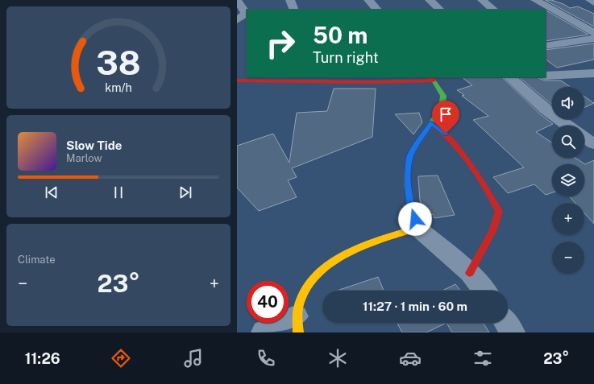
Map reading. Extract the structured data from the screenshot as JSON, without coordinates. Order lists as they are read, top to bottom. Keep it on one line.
{"page":{"turn":["50 m","Turn right"],"map_buttons":["+","−"],"song":["Slow Tide","Marlow"],"tile":"Climate","heat":["−","23°","+"],"limit":"40","trip":"11:27 · 1 min · 60 m","tabs":["11:26","23°"],"gauge":["38","km/h"]}}
